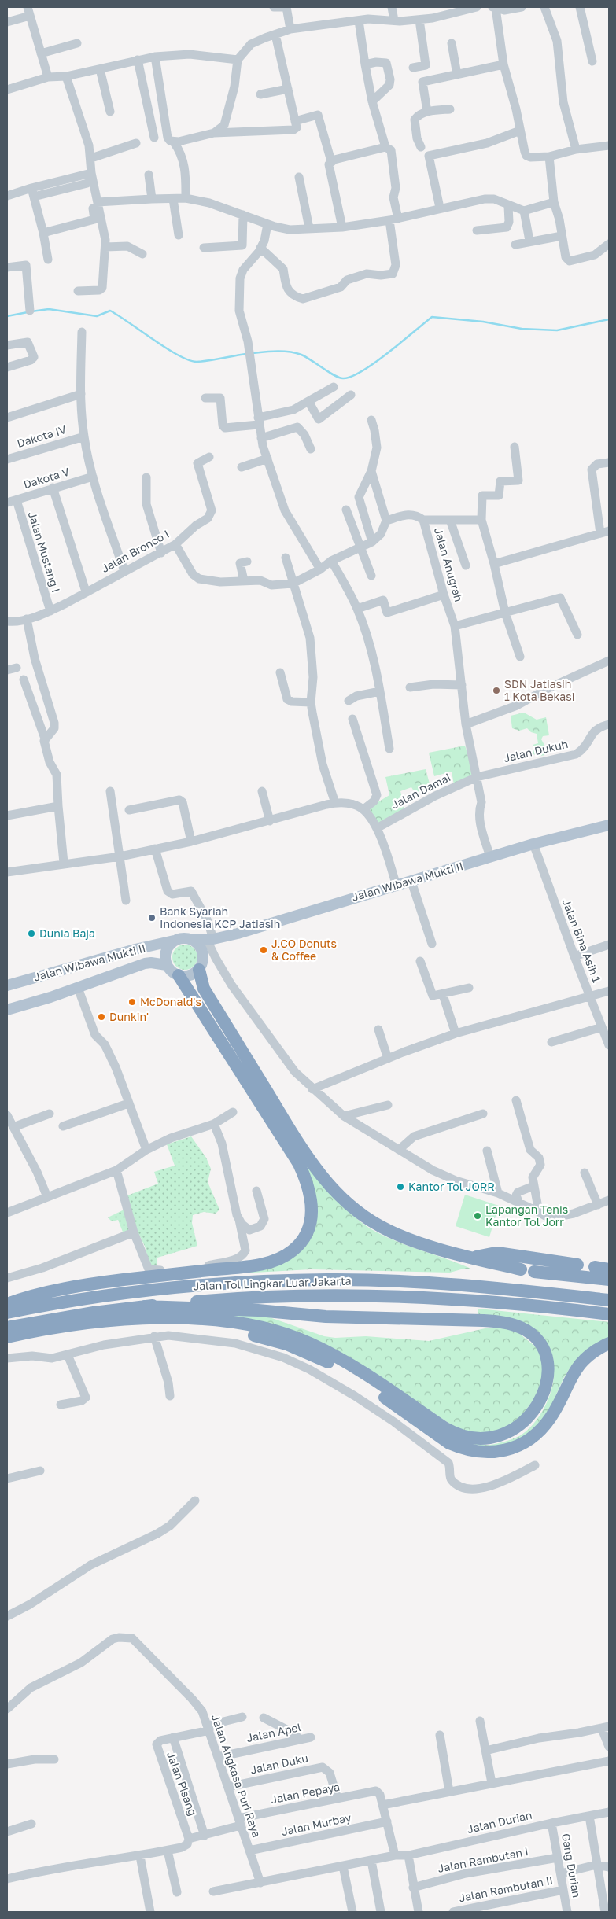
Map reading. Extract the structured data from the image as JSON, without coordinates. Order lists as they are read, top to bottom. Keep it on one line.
{"streets":{"highway":["Jalan Tol Lingkar Luar Jakarta"],"main road":["Jalan Wibawa Mukti II"],"street":["Dakota IV","Dakota V","Jalan Bronco I","Jalan Mustang I","Jalan Anugrah","Jalan Dukuh","Jalan Damai","Jalan Bina Asih 1","Jalan Apel","Jalan Duku","Jalan Angkasa Puri Raya","Jalan Pisang","Jalan Pepaya","Jalan Durian","Jalan Murbay","Jalan Rambutan I","Gang Durian","Jalan Rambutan II"]},"crossings":[["Dakota V","Jalan Mustang I"],["Jalan Bronco I","Jalan Mustang I"],["Jalan Anugrah","Jalan Dukuh"],["Jalan Anugrah","Jalan Damai"],["Jalan Anugrah","Jalan Wibawa Mukti II"],["Jalan Dukuh","Jalan Damai"],["Jalan Wibawa Mukti II","Jalan Bina Asih 1"],["Jalan Apel","Jalan Angkasa Puri Raya"],["Jalan Duku","Jalan Angkasa Puri Raya"],["Jalan Duku","Jalan Pepaya"],["Jalan Angkasa Puri Raya","Jalan Pisang"],["Jalan Angkasa Puri Raya","Jalan Pepaya"],["Jalan Angkasa Puri Raya","Jalan Durian"],["Jalan Angkasa Puri Raya","Jalan Murbay"],["Jalan Pisang","Jalan Pepaya"],["Jalan Durian","Gang Durian"],["Jalan Rambutan I","Gang Durian"],["Gang Durian","Jalan Rambutan II"]],"places":["SDN Jatiasih 1 Kota Bekasi","Bank Syariah Indonesia KCP Jatiasih","Dunia Baja","J.CO Donuts & Coffee","McDonald's","Dunkin'","Kantor Tol JORR","Lapangan Tenis Kantor Tol Jorr"]}
